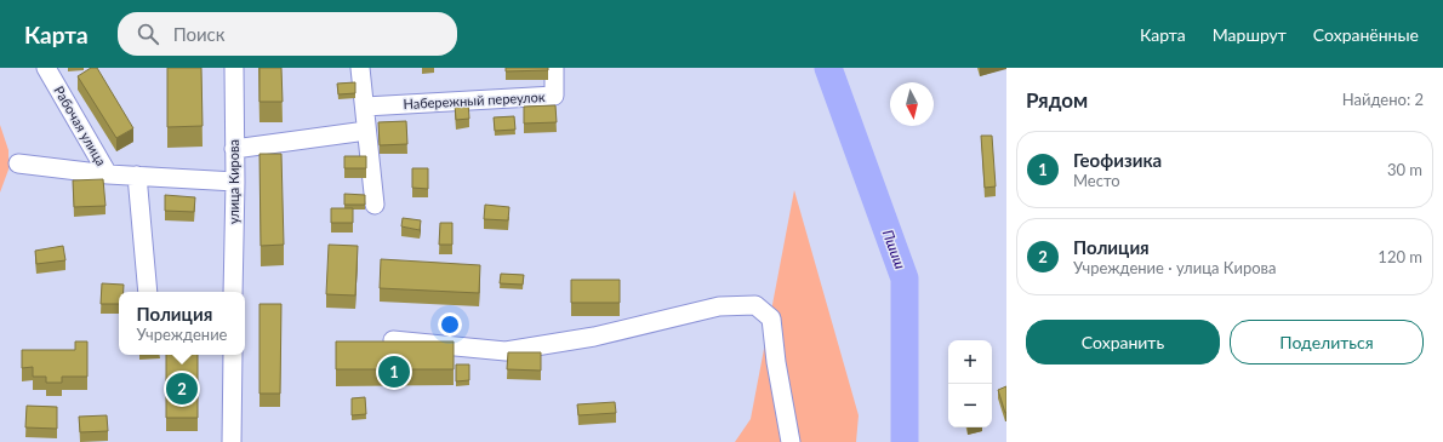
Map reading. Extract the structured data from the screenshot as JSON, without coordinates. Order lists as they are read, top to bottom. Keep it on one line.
{"streets":{"street":["Набережный переулок","Рабочая улица","улица Кирова"]},"crossings":[["Рабочая улица","улица Кирова"]],"water":["Пшиш"],"north":"bottom","page":{"header":"Карта","search":"Поиск","nav":["Карта","Маршрут","Сохранённые"],"heading":["Рядом","Найдено: 2"],"list":[{"mark":"1","name":"Геофизика","note":"Место","value":"30 m"},{"mark":"2","name":"Полиция","note":"Учреждение · улица Кирова","value":"120 m"}],"popup":["Полиция","Учреждение"],"buttons":["Сохранить","Поделиться"],"map_buttons":["+","−"],"pins":["1","2"]}}
